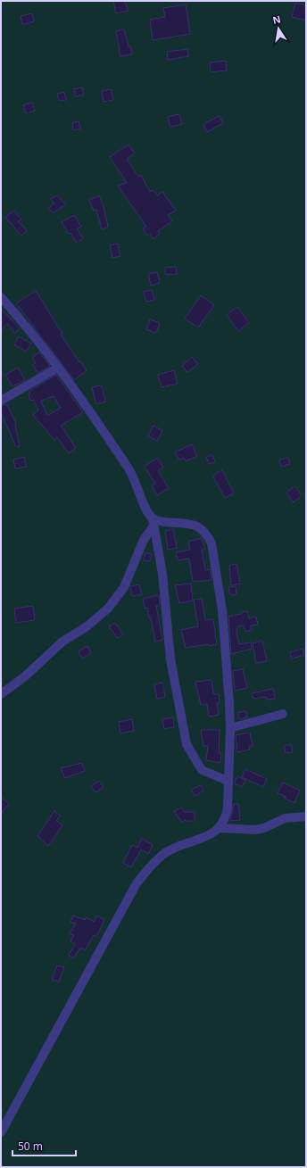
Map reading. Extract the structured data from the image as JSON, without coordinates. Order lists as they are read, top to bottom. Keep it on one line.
{"scale_bar":"50 m","north":"top"}
